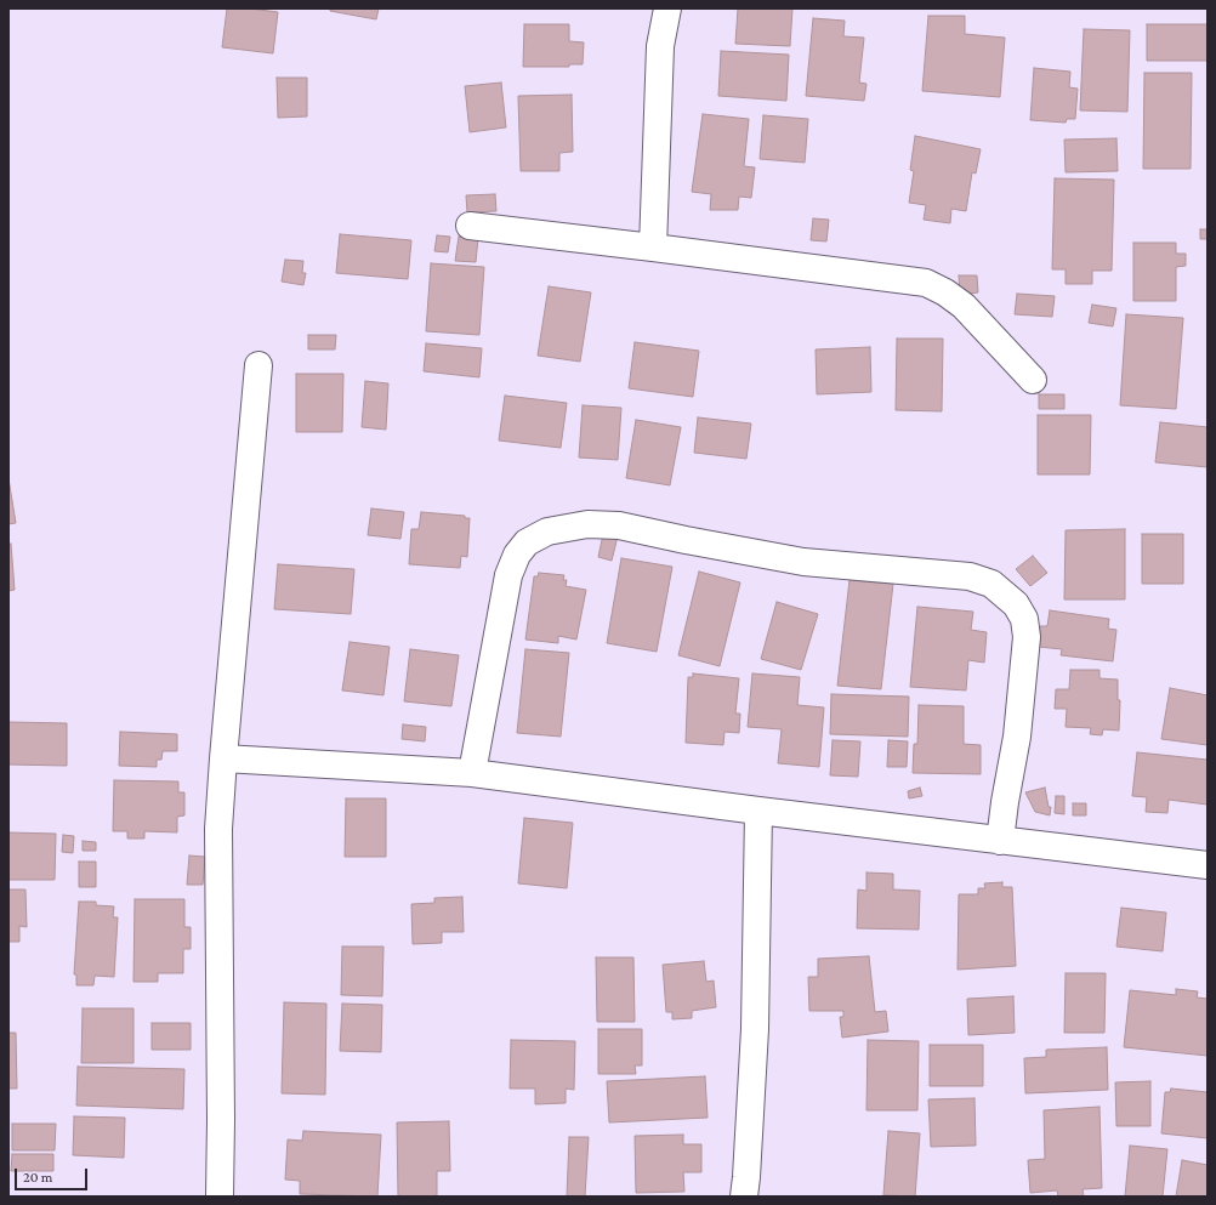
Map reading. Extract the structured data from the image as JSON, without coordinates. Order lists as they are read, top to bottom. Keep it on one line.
{"scale_bar":"20 m"}
